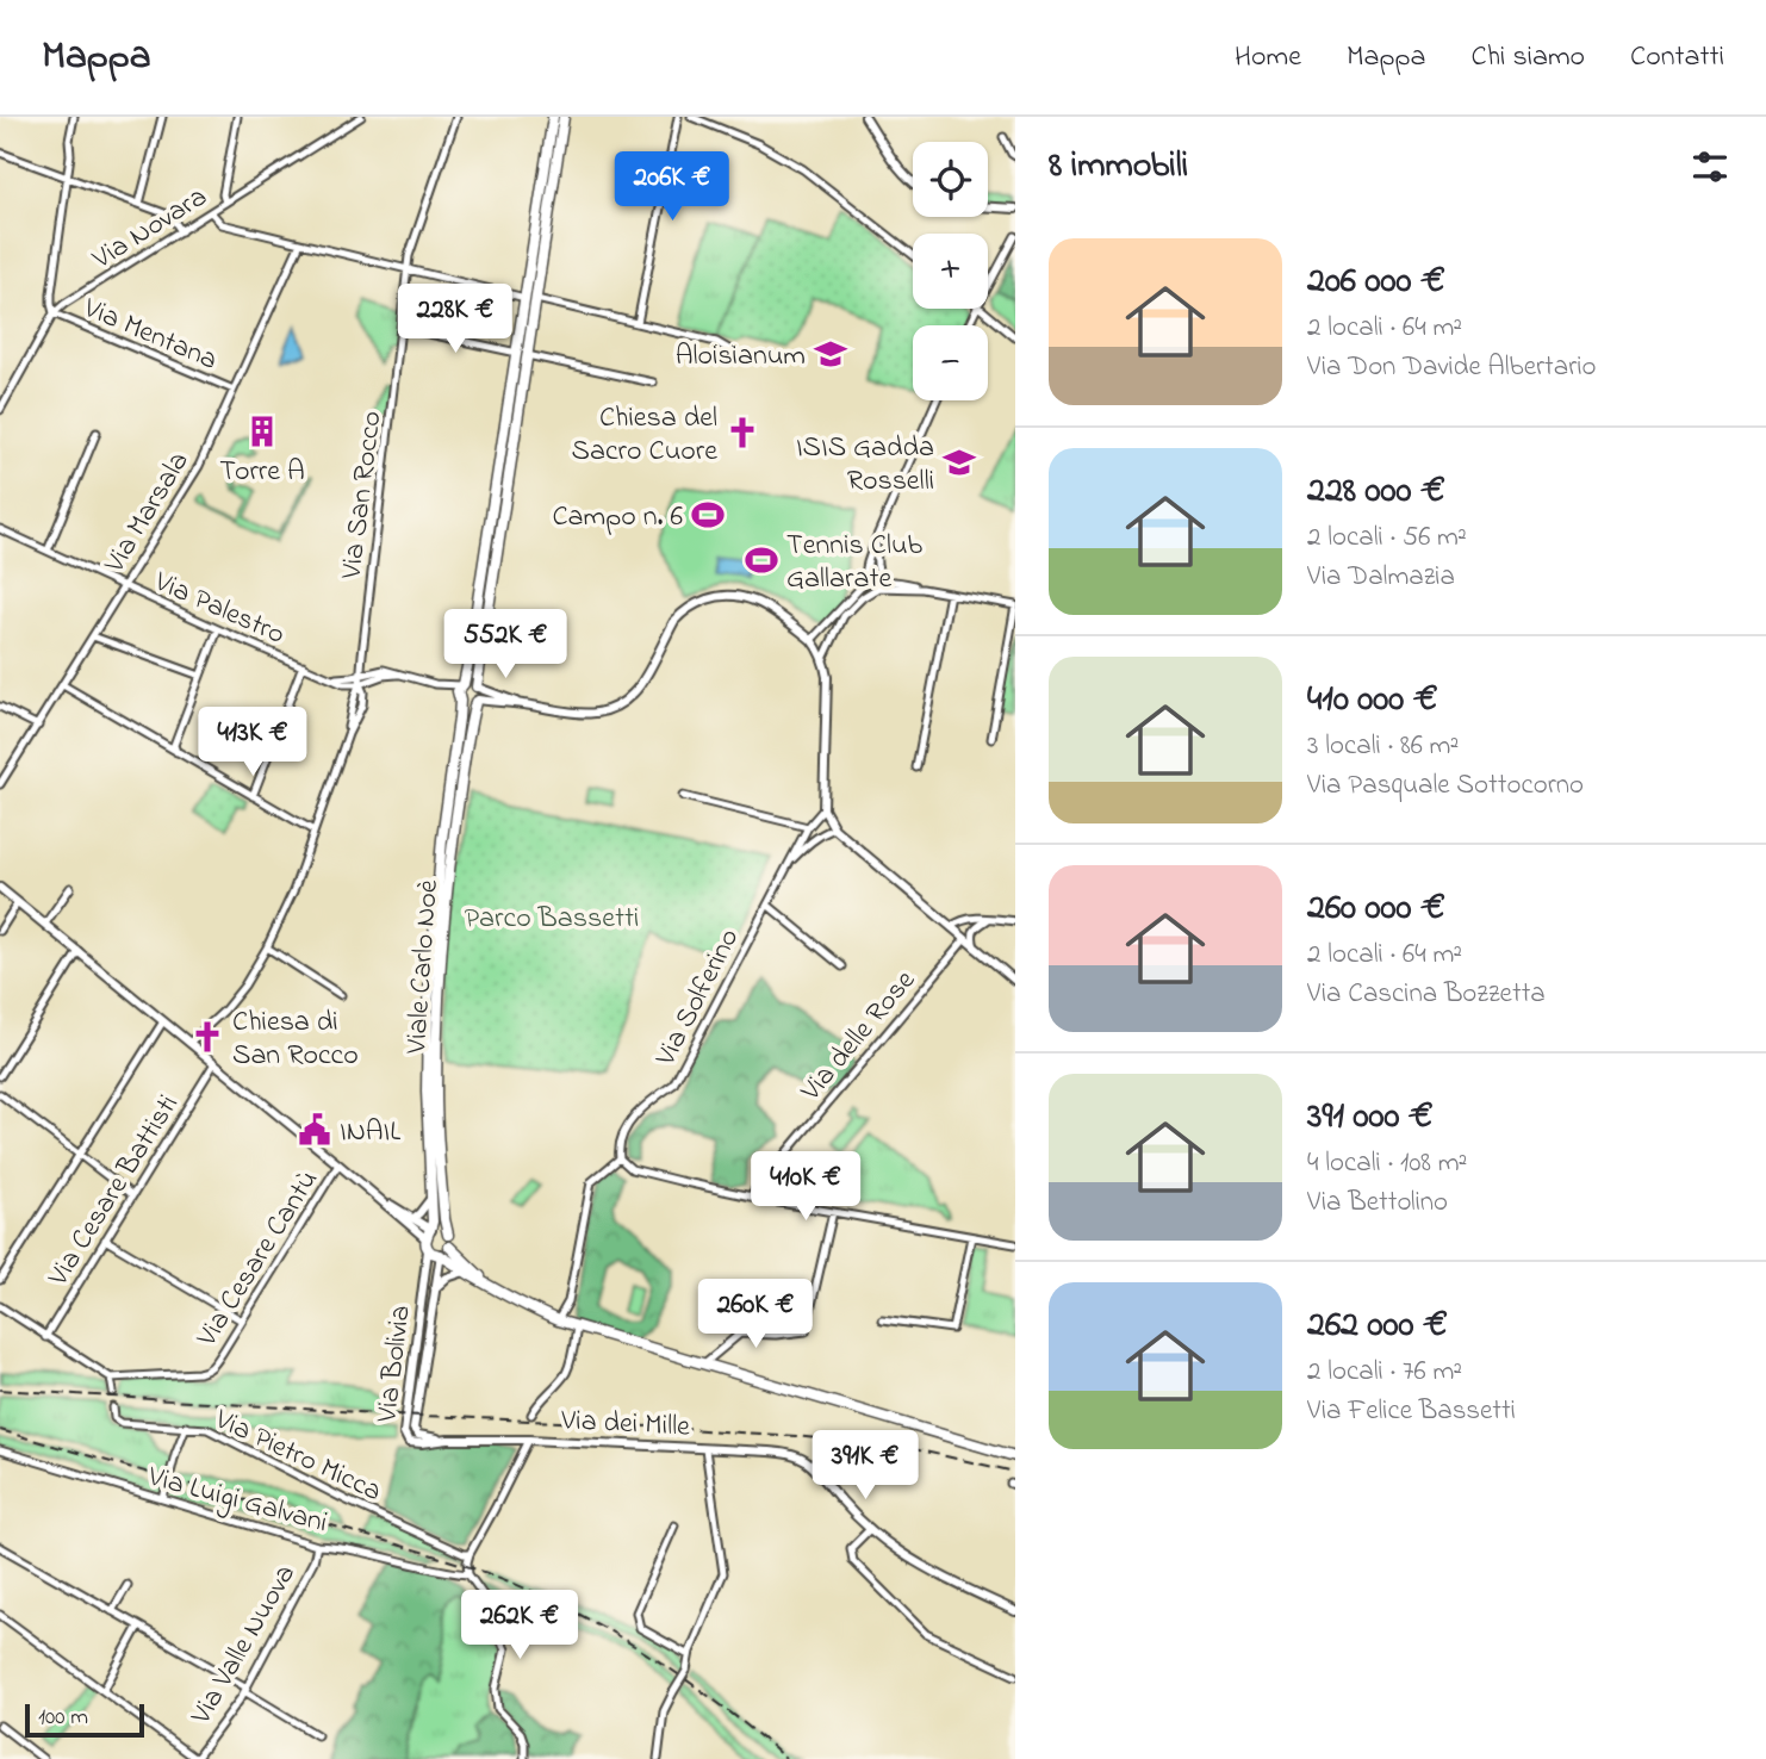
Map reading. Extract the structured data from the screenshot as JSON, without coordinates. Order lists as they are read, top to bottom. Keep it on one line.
{"streets":{"main road":["Viale Carlo Noè"],"street":["Via Novara","Via Mentana","Via San Rocco","Via Marsala","Via Palestro","Via Solferino","Via delle Rose","Via Cesare Battisti","Via Cesare Cantù","Via Bolivia","Via dei Mille","Via Pietro Micca","Via Luigi Galvani","Via Valle Nuova"]},"crossings":[["Via Novara","Via Mentana"],["Via Mentana","Via Marsala"],["Via San Rocco","Via Palestro"],["Via Marsala","Via Palestro"],["Via Palestro","Viale Carlo Noè"],["Viale Carlo Noè","Via Bolivia"],["Via Bolivia","Via dei Mille"],["Via Luigi Galvani","Via Valle Nuova"]],"parks":["Parco Bassetti"],"places":{"school or university":["Aloisianum","ISIS Gadda Rosselli"],"building":["Torre A"],"church":["Chiesa del Sacro Cuore","Chiesa di San Rocco"],"sports":["Campo n. 6","Tennis Club Gallarate"],"public building":["INAIL"]},"scale_bar":"100 m","page":{"header":"Mappa","nav":["Home","Mappa","Chi siamo","Contatti"],"heading":"8 immobili","map_buttons":["+","−"],"price":["206K €","228K €","552K €","413K €","410K €","260K €","391K €","262K €"],"list":[{"name":"206 000 €","note":"2 locali · 64 m² · Via Don Davide Albertario"},{"name":"228 000 €","note":"2 locali · 56 m² · Via Dalmazia"},{"name":"410 000 €","note":"3 locali · 86 m² · Via Pasquale Sottocorno"},{"name":"260 000 €","note":"2 locali · 64 m² · Via Cascina Bozzetta"},{"name":"391 000 €","note":"4 locali · 108 m² · Via Bettolino"},{"name":"262 000 €","note":"2 locali · 76 m² · Via Felice Bassetti"}],"scale":"100 m"}}
